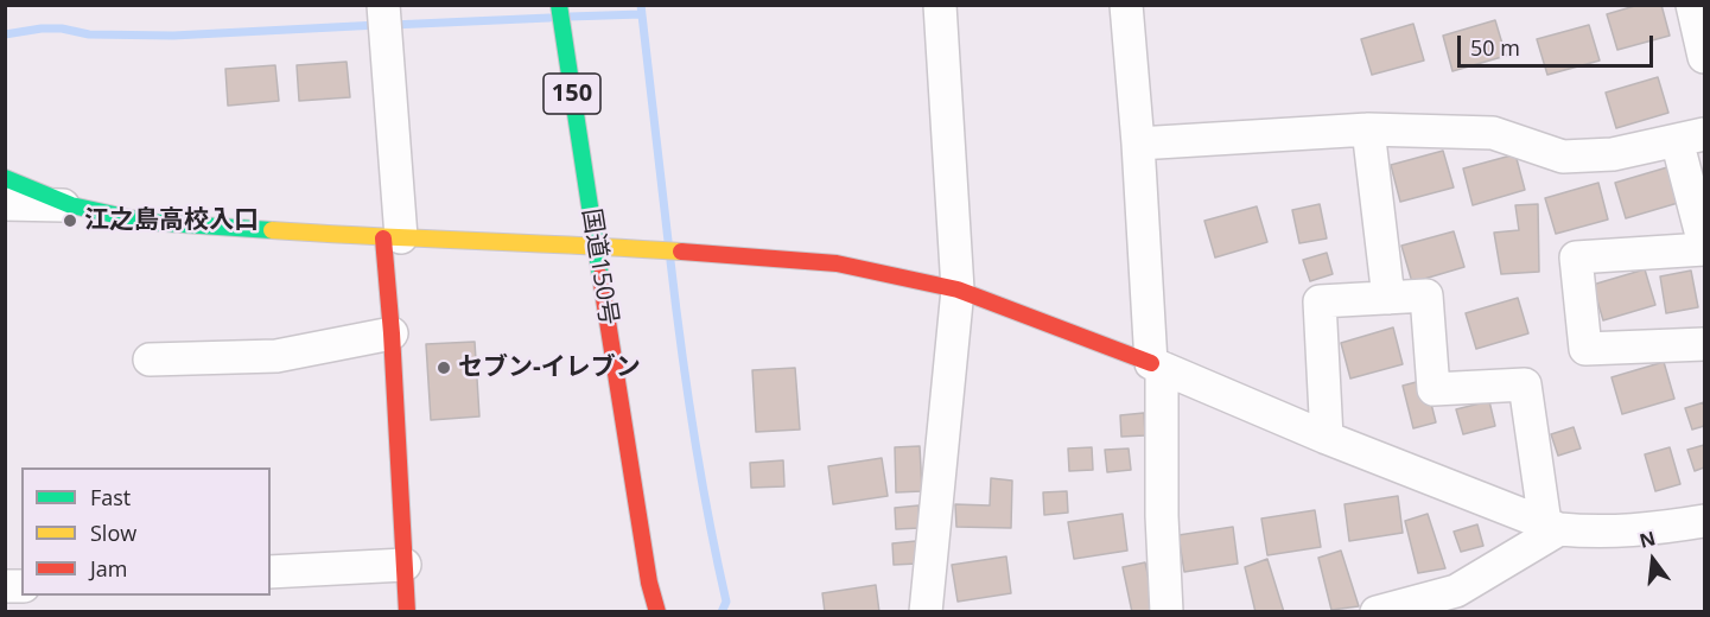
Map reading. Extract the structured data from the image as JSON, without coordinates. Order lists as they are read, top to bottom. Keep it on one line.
{"streets":{"main road":["150","国道150号"]},"places":["江之島高校入口","セブン-イレブン"],"legend":["Fast","Slow","Jam"],"scale_bar":"50 m","north":"top"}
